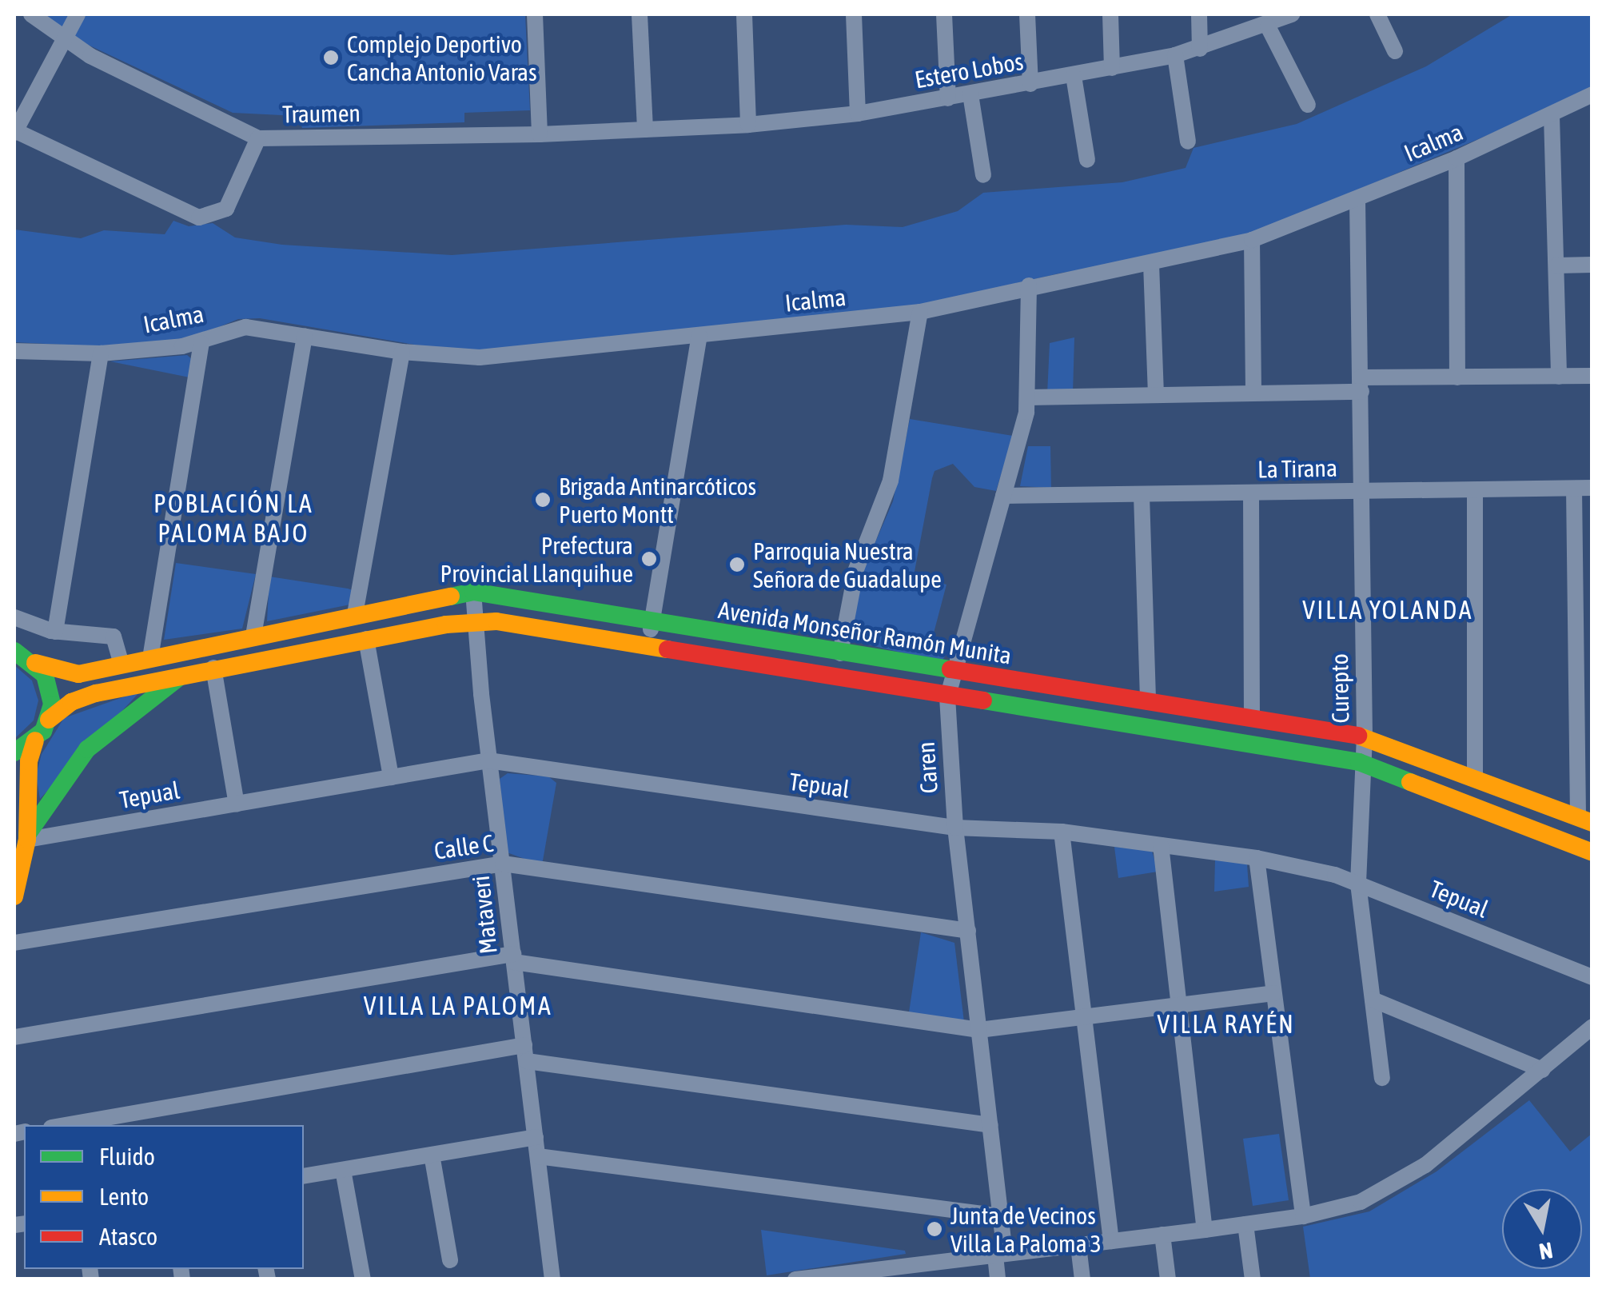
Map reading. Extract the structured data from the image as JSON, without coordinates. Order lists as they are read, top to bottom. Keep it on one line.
{"streets":{"main road":["Avenida Monseñor Ramón Munita"],"street":["Estero Lobos","Traumen","Icalma","La Tirana","Curepto","Caren","Tepual","Calle C","Mataveri"]},"crossings":[["Estero Lobos","Traumen"],["Icalma","Curepto"],["Icalma","Caren"],["La Tirana","Curepto"],["La Tirana","Caren"],["Avenida Monseñor Ramón Munita","Curepto"],["Avenida Monseñor Ramón Munita","Caren"],["Avenida Monseñor Ramón Munita","Tepual"],["Avenida Monseñor Ramón Munita","Mataveri"],["Curepto","Tepual"],["Caren","Tepual"],["Caren","Calle C"],["Tepual","Mataveri"],["Calle C","Mataveri"]],"districts":["POBLACIÓN LA PALOMA BAJO","VILLA YOLANDA","VILLA LA PALOMA","VILLA RAYÉN"],"places":["Complejo Deportivo Cancha Antonio Varas","Brigada Antinarcóticos Puerto Montt","Prefectura Provincial Llanquihue","Parroquia Nuestra Señora de Guadalupe","Junta de Vecinos Villa La Paloma 3"],"legend":["Fluido","Lento","Atasco"],"north":"bottom"}
